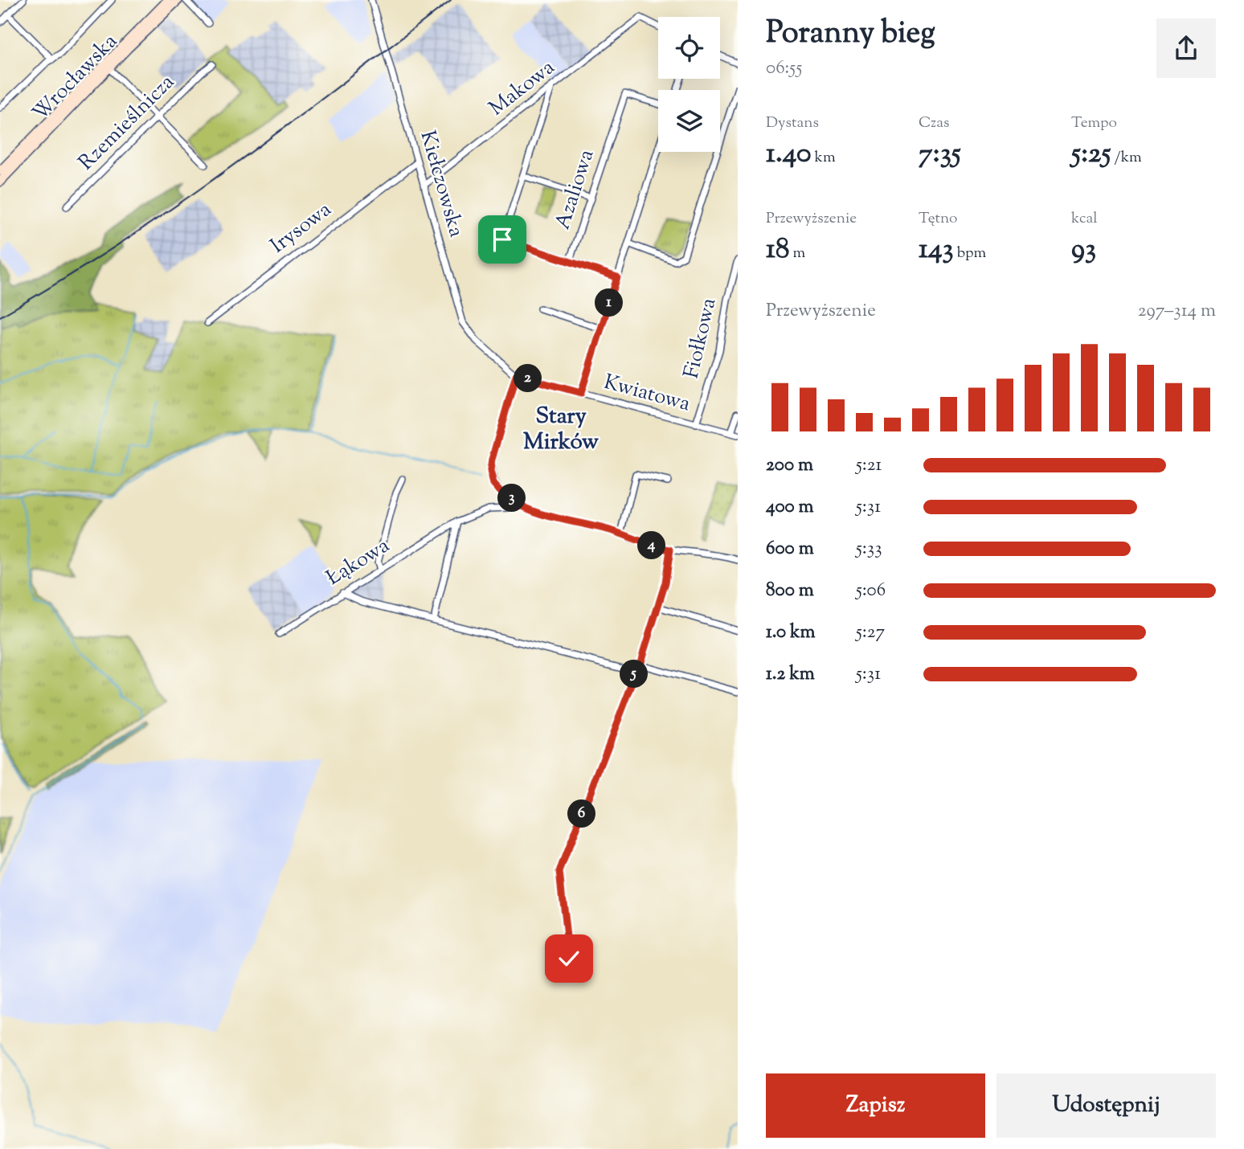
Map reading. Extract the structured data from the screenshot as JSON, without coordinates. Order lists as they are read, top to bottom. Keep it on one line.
{"streets":{"main road":["Wrocławska"],"street":["Makowa","Rzemieślnicza","Kiełczowska","Azaliowa","Irysowa","Fiołkowa","Kwiatowa","Łąkowa"]},"crossings":[["Makowa","Kiełczowska"],["Kiełczowska","Irysowa"],["Kiełczowska","Kwiatowa"],["Fiołkowa","Kwiatowa"]],"districts":["Stary Mirków"],"page":{"heading":["Poranny bieg","06:55"],"stats":[["Dystans","1.40 km"],["Czas","7:35"],["Tempo","5:25 /km"],["Przewyższenie","18 m"],["Tętno","143 bpm"],["kcal","93"]],"chart":["Przewyższenie","297–314 m"],"pins":["1","2","3","4","5","6"],"list":[{"name":"200 m","note":"5:21"},{"name":"400 m","note":"5:31"},{"name":"600 m","note":"5:33"},{"name":"800 m","note":"5:06"},{"name":"1.0 km","note":"5:27"},{"name":"1.2 km","note":"5:31"}],"buttons":["Zapisz","Udostępnij"]}}
